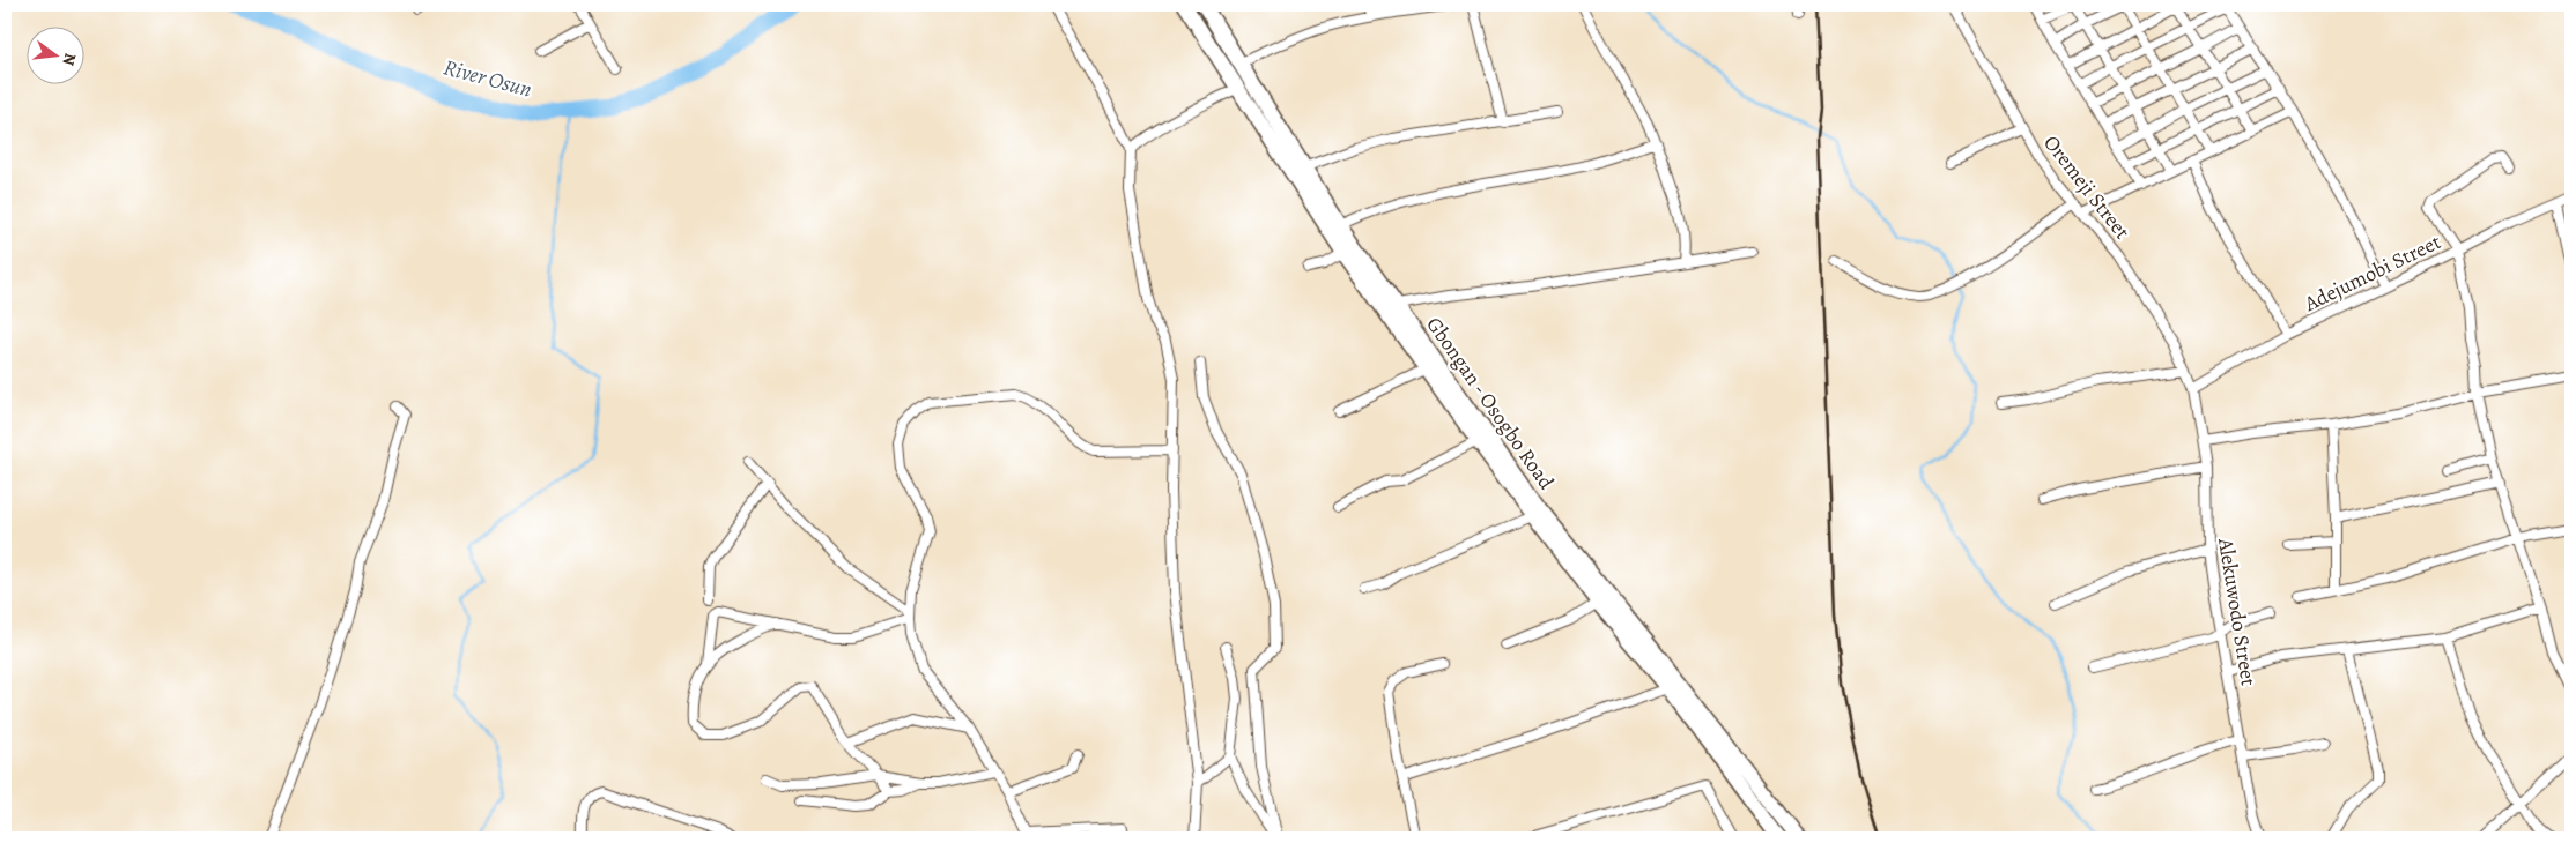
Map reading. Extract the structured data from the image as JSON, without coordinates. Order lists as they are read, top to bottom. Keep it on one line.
{"streets":{"main road":["Gbongan - Osogbo Road"],"street":["Oremeji Street","Adejumobi Street","Alekuwodo Street"]},"crossings":[["Oremeji Street","Adejumobi Street"],["Oremeji Street","Alekuwodo Street"],["Adejumobi Street","Alekuwodo Street"]],"water":["River Osun"],"north":"right"}
